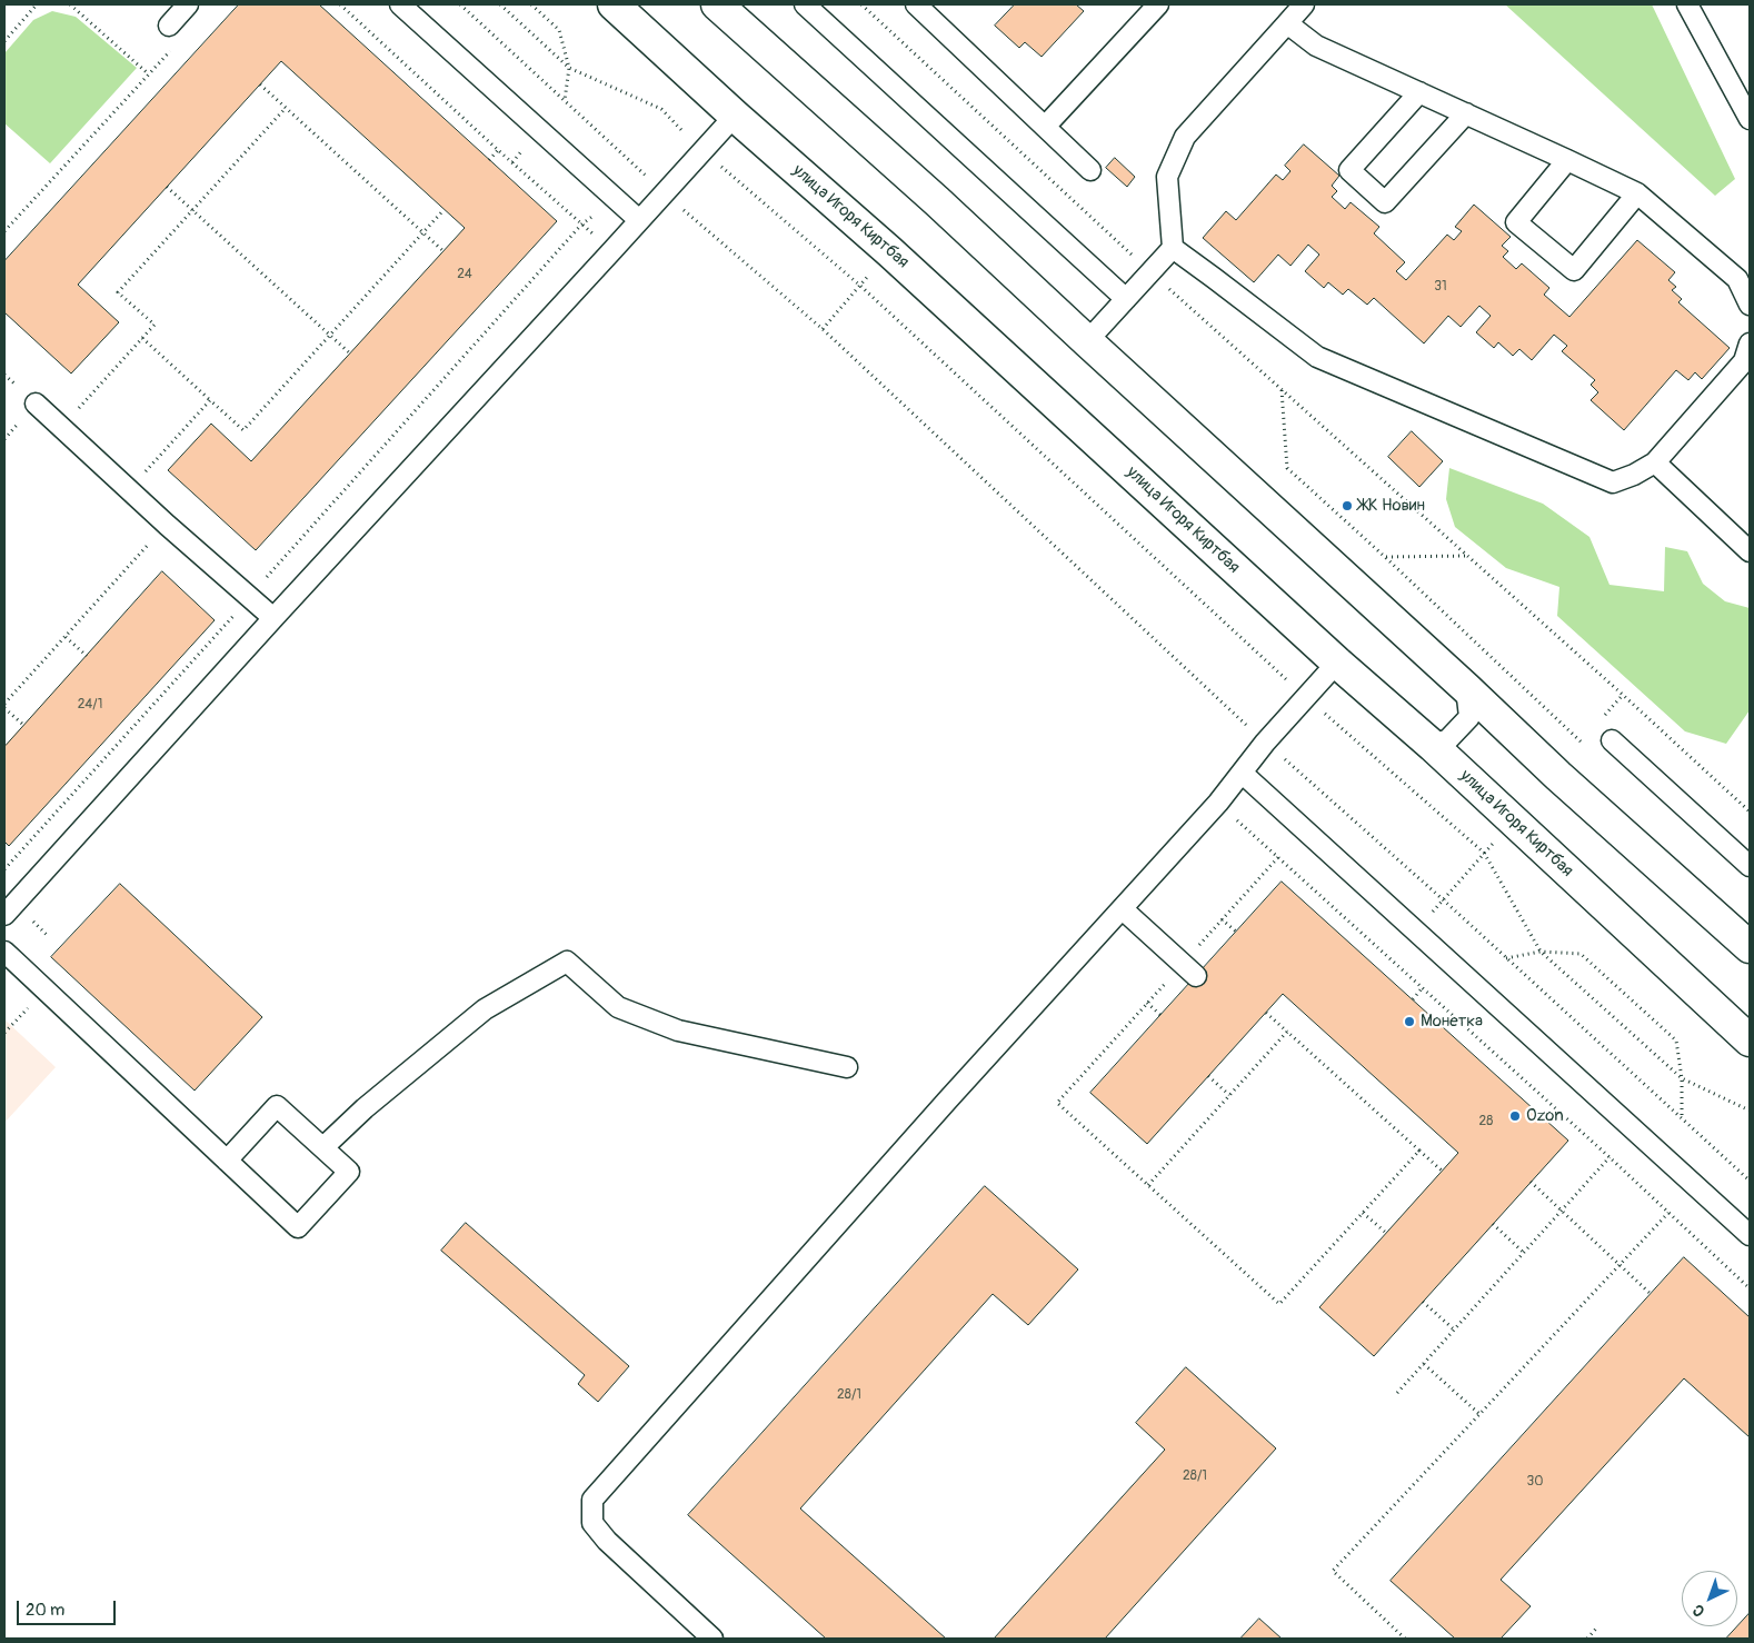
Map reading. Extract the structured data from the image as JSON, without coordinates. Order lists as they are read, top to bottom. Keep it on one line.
{"streets":{"street":["улица Игоря Киртбая"]},"places":["ЖК Новин","Монетка","Ozon"],"house_numbers":["24","31","24/1","28","28/1","28/1","30"],"scale_bar":"20 m","north":"bottom left"}
